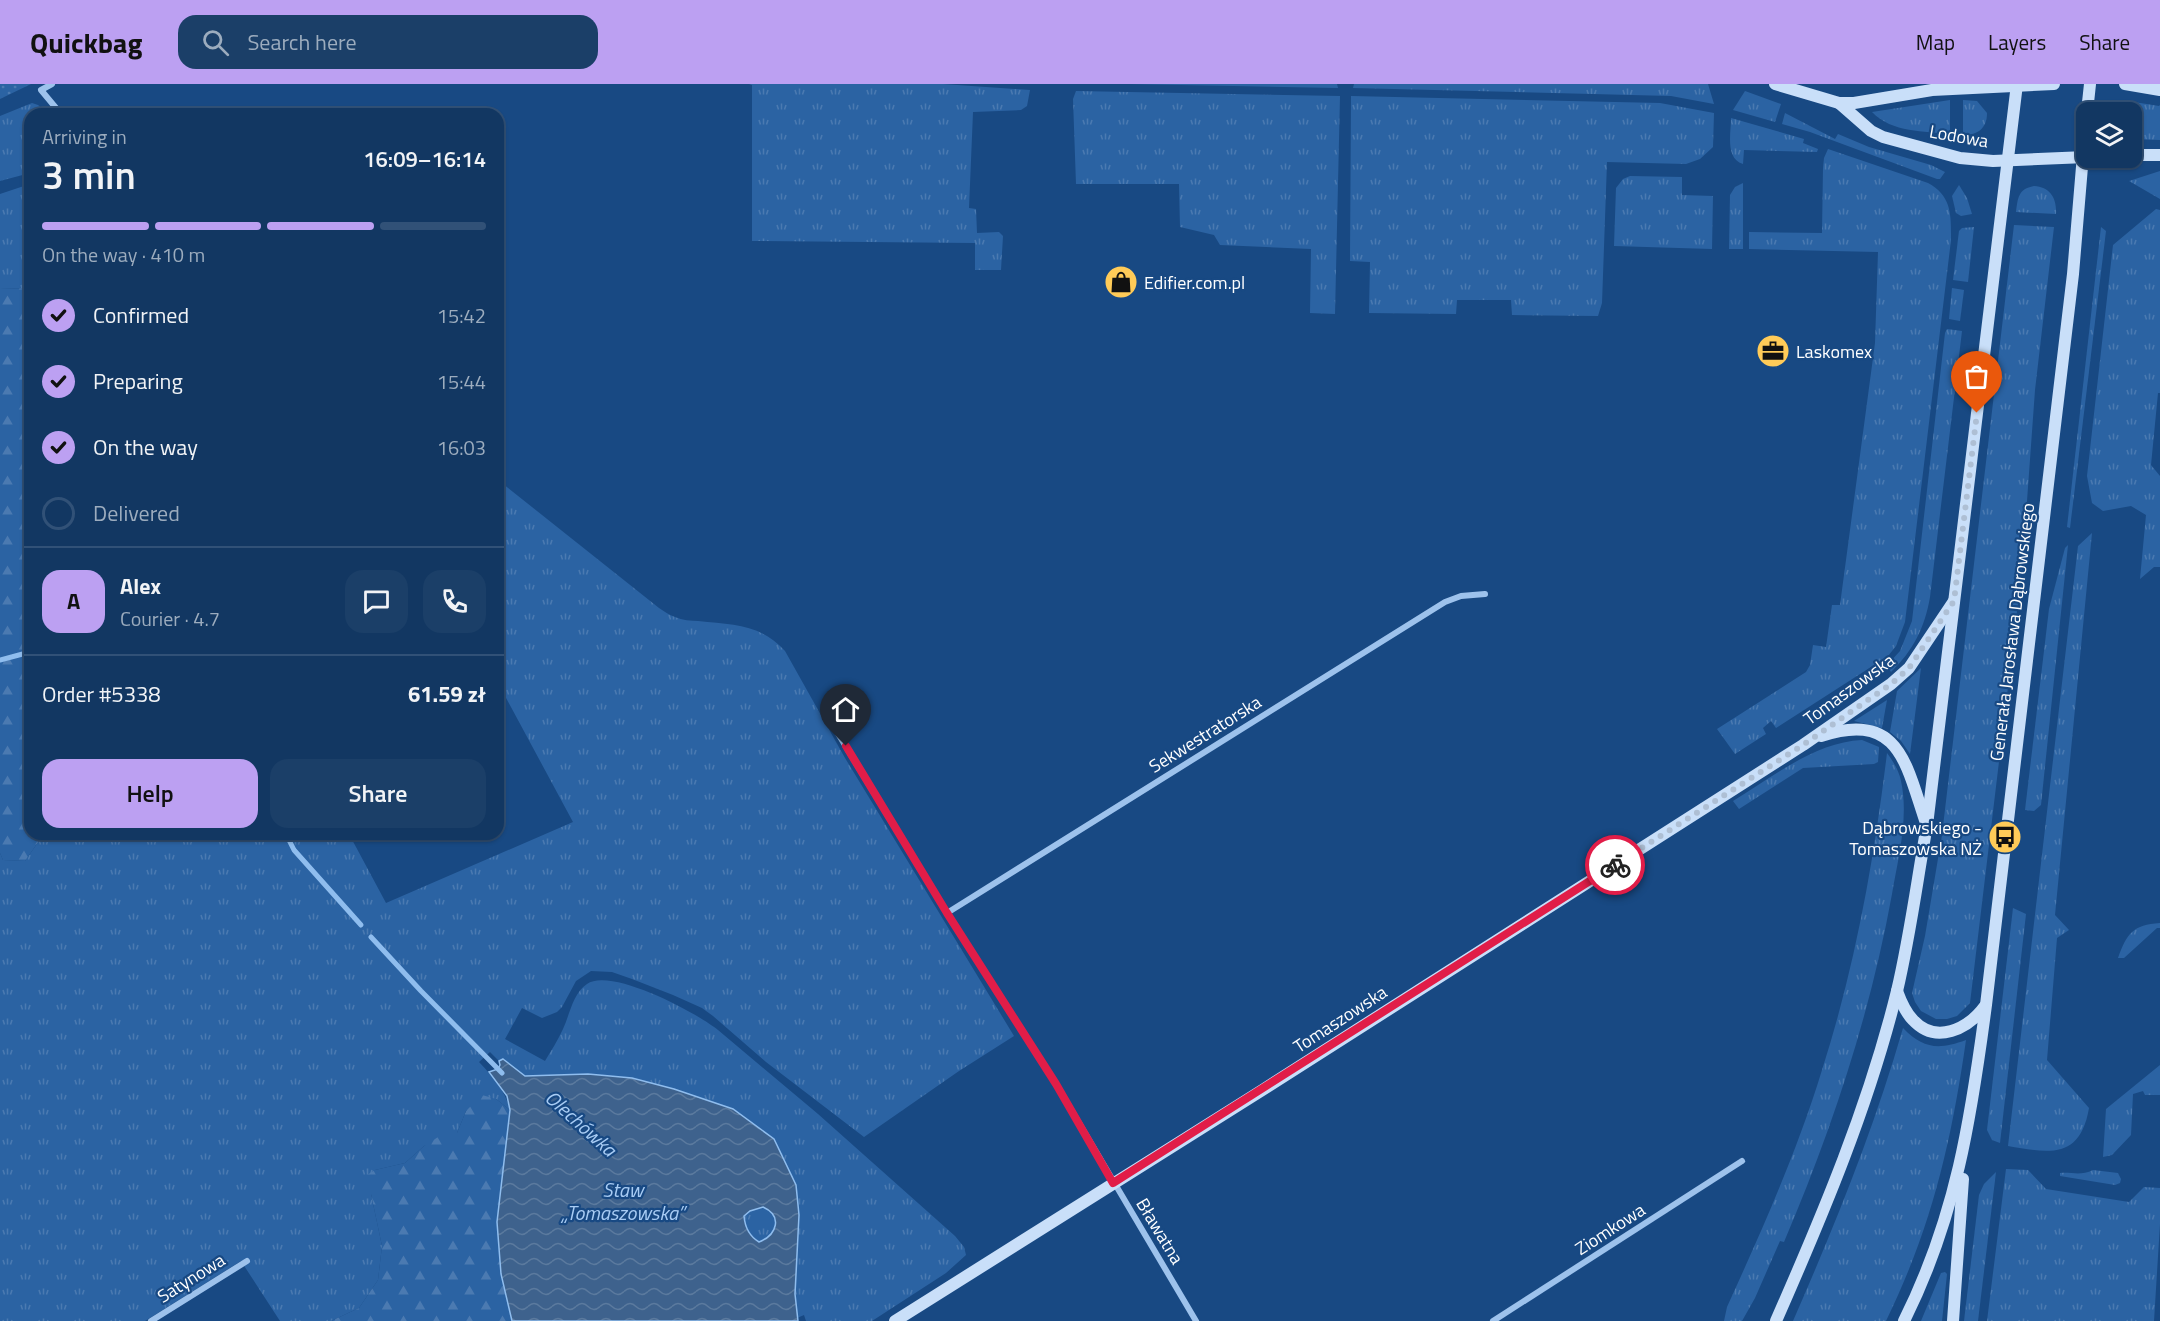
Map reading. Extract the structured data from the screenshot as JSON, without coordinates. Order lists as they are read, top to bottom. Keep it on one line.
{"streets":{"main road":["Lodowa","Generała Jarosława Dąbrowskiego","Tomaszowska"],"street":["Sekwestratorska","Ziomkowa","Bławatna","Satynowa"]},"crossings":[["Tomaszowska","Bławatna"],["Sekwestratorska","Bławatna"]],"water":["Olechówka","Staw „Tomaszowska”"],"places":{"shop":["Edifier.com.pl"],"office":["Laskomex"],"bus stop":["Dąbrowskiego - Tomaszowska NŻ"]},"page":{"header":"Quickbag","search":"Search here","nav":["Map","Layers","Share"],"heading":["3 min","Arriving in","16:09–16:14"],"panel":["Alex","Courier · 4.7","Order #5338","61.59 zł"],"bar":"On the way · 410 m","list":[["Confirmed","15:42"],["Preparing","15:44"],["On the way","16:03"],"Delivered"],"round":"A","buttons":["Help","Share"]}}
